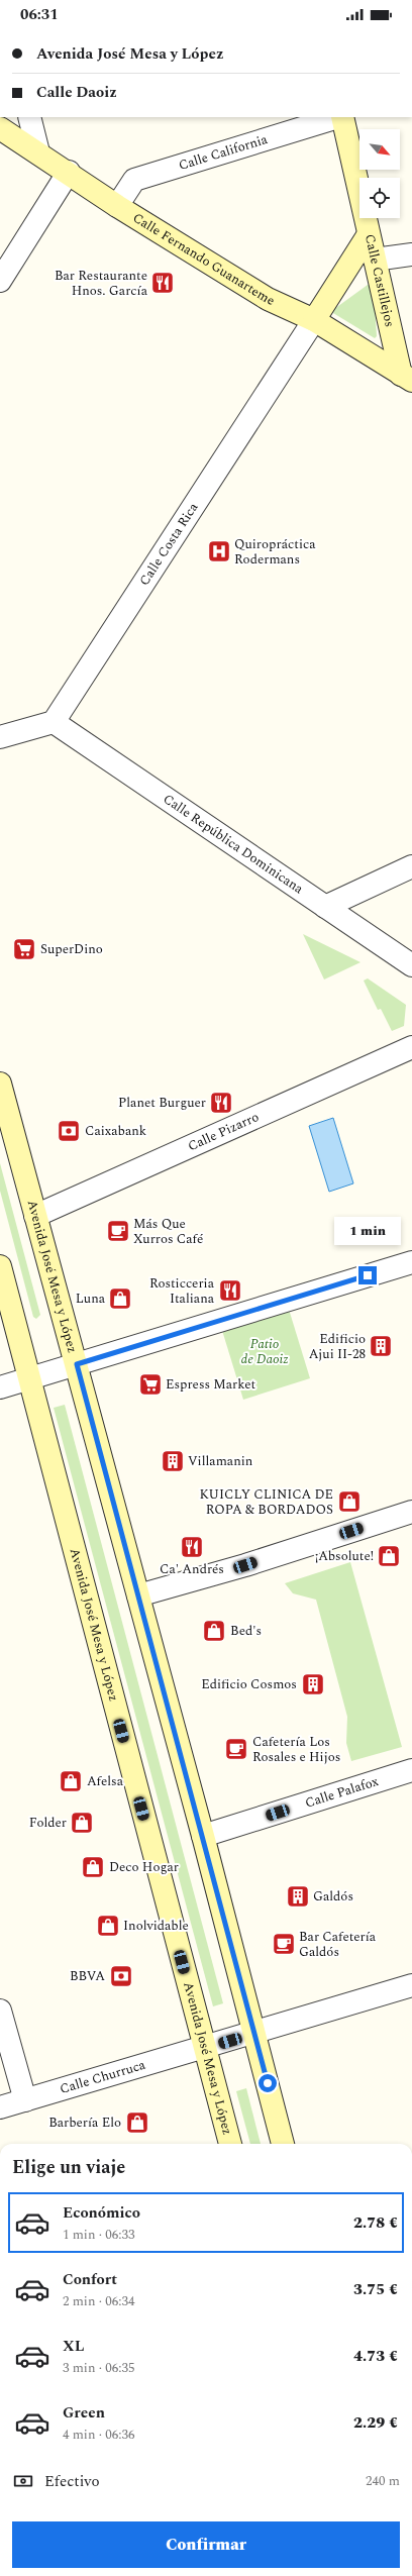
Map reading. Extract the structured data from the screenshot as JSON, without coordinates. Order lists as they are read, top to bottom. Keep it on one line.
{"streets":{"street":["Calle California","Calle Fernando Guanarteme","Calle Castillejos","Calle Costa Rica","Calle República Dominicana","Calle Pizarro","Avenida José Mesa y López","Calle Palafox","Calle Churruca"]},"crossings":[["Calle California","Calle Fernando Guanarteme"],["Calle Fernando Guanarteme","Calle Castillejos"],["Calle Fernando Guanarteme","Calle Costa Rica"],["Calle Costa Rica","Calle República Dominicana"],["Calle Pizarro","Avenida José Mesa y López"],["Avenida José Mesa y López","Calle Palafox"],["Avenida José Mesa y López","Calle Churruca"]],"parks":["Patio de Daoiz"],"places":{"restaurant":["Bar Restaurante Hnos. García","Planet Burguer","Rosticceria Italiana","Ca' Andrés"],"hospital":["Quiropráctica Rodermans"],"supermarket":["SuperDino","Espress Market"],"bank":["Caixabank","BBVA"],"cafe":["Más Que Xurros Café","Cafetería Los Rosales e Hijos","Bar Cafetería Galdós"],"shop":["Luna","KUICLY CLINICA DE ROPA & BORDADOS","¡Absolute!","Bed's","Afelsa","Folder","Deco Hogar","Inolvidable","Barbería Elo"],"building":["Edificio Ajui II-28","Villamanin","Edificio Cosmos","Galdós"]},"north":"bottom right","page":{"status":"06:31","banner":["Avenida José Mesa y López","Calle Daoiz"],"bubble":"1 min","heading":"Elige un viaje","list":[{"name":"Económico","note":"1 min · 06:33","value":"2.78 €"},{"name":"Confort","note":"2 min · 06:34","value":"3.75 €"},{"name":"XL","note":"3 min · 06:35","value":"4.73 €"},{"name":"Green","note":"4 min · 06:36","value":"2.29 €"}],"pay":["Efectivo","240 m"],"buttons":"Confirmar"}}
